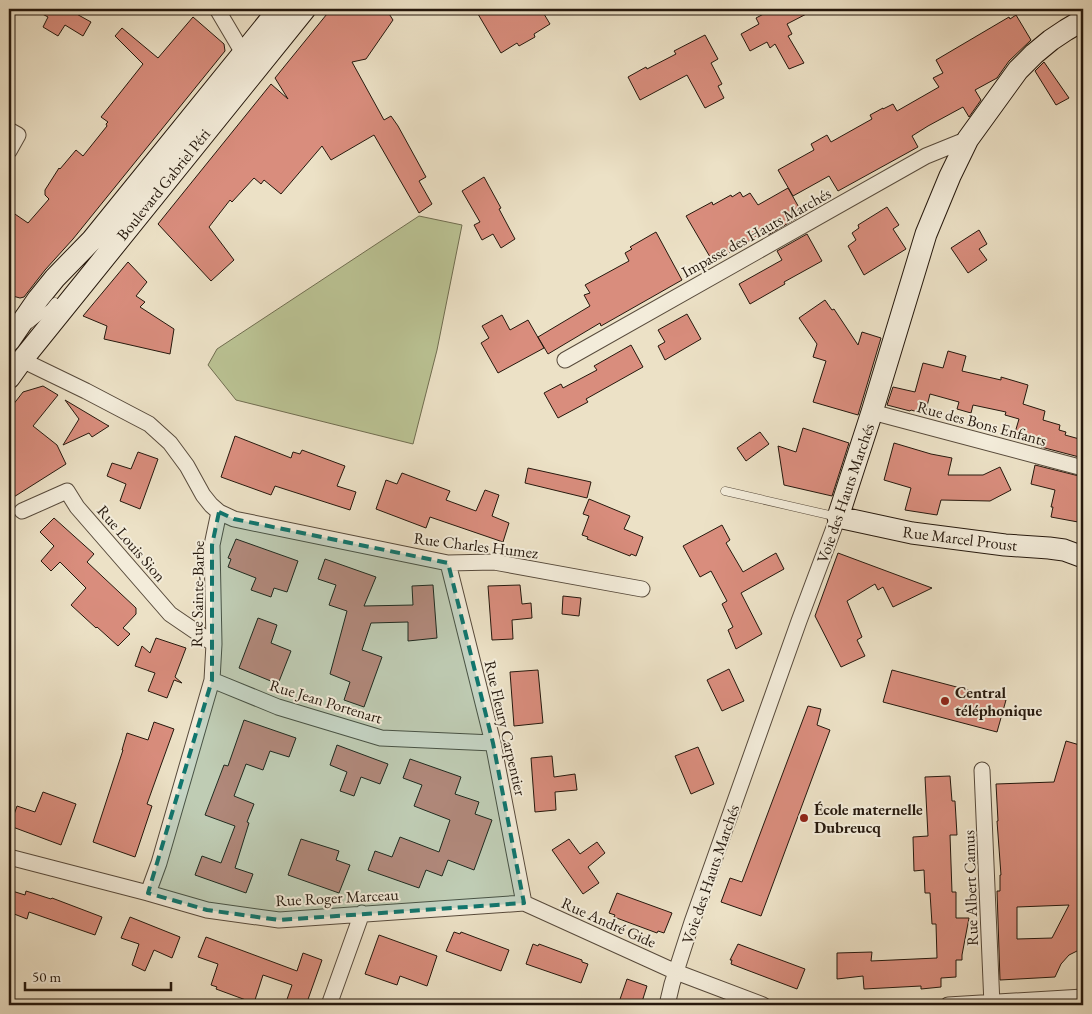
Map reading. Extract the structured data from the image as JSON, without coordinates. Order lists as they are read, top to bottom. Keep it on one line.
{"streets":{"main road":["Boulevard Gabriel Péri","Voie des Hauts Marchés","Rue Marcel Proust"],"street":["Impasse des Hauts Marchés","Rue des Bons Enfants","Rue Louis Sion","Rue Charles Humez","Rue Sainte-Barbe","Rue Jean Portenart","Rue Fleury Carpentier","Rue Albert Camus","Rue Roger Marceau","Rue André Gide"]},"crossings":[["Impasse des Hauts Marchés","Voie des Hauts Marchés"],["Rue des Bons Enfants","Voie des Hauts Marchés"],["Voie des Hauts Marchés","Rue Marcel Proust"],["Voie des Hauts Marchés","Rue André Gide"],["Rue Louis Sion","Rue Sainte-Barbe"],["Rue Charles Humez","Rue Sainte-Barbe"],["Rue Charles Humez","Rue Fleury Carpentier"],["Rue Sainte-Barbe","Rue Jean Portenart"],["Rue Sainte-Barbe","Rue Roger Marceau"],["Rue Jean Portenart","Rue Fleury Carpentier"],["Rue Fleury Carpentier","Rue Roger Marceau"],["Rue Fleury Carpentier","Rue André Gide"],["Rue Roger Marceau","Rue André Gide"]],"places":["Central téléphonique","École maternelle Dubreucq"],"scale_bar":"50 m"}
